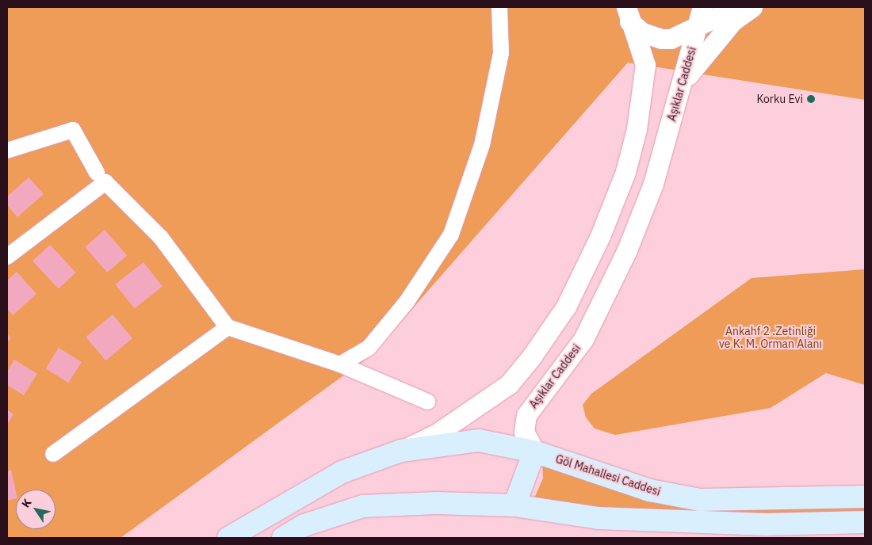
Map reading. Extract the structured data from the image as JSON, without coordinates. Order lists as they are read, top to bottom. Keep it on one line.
{"streets":{"main road":["Göl Mahallesi Caddesi"],"street":["Aşıklar Caddesi"]},"crossings":[["Aşıklar Caddesi","Göl Mahallesi Caddesi"]],"parks":["Ankahf 2 .Zetinliği ve K. M. Orman Alanı"],"places":["Korku Evi"],"north":"top left"}
